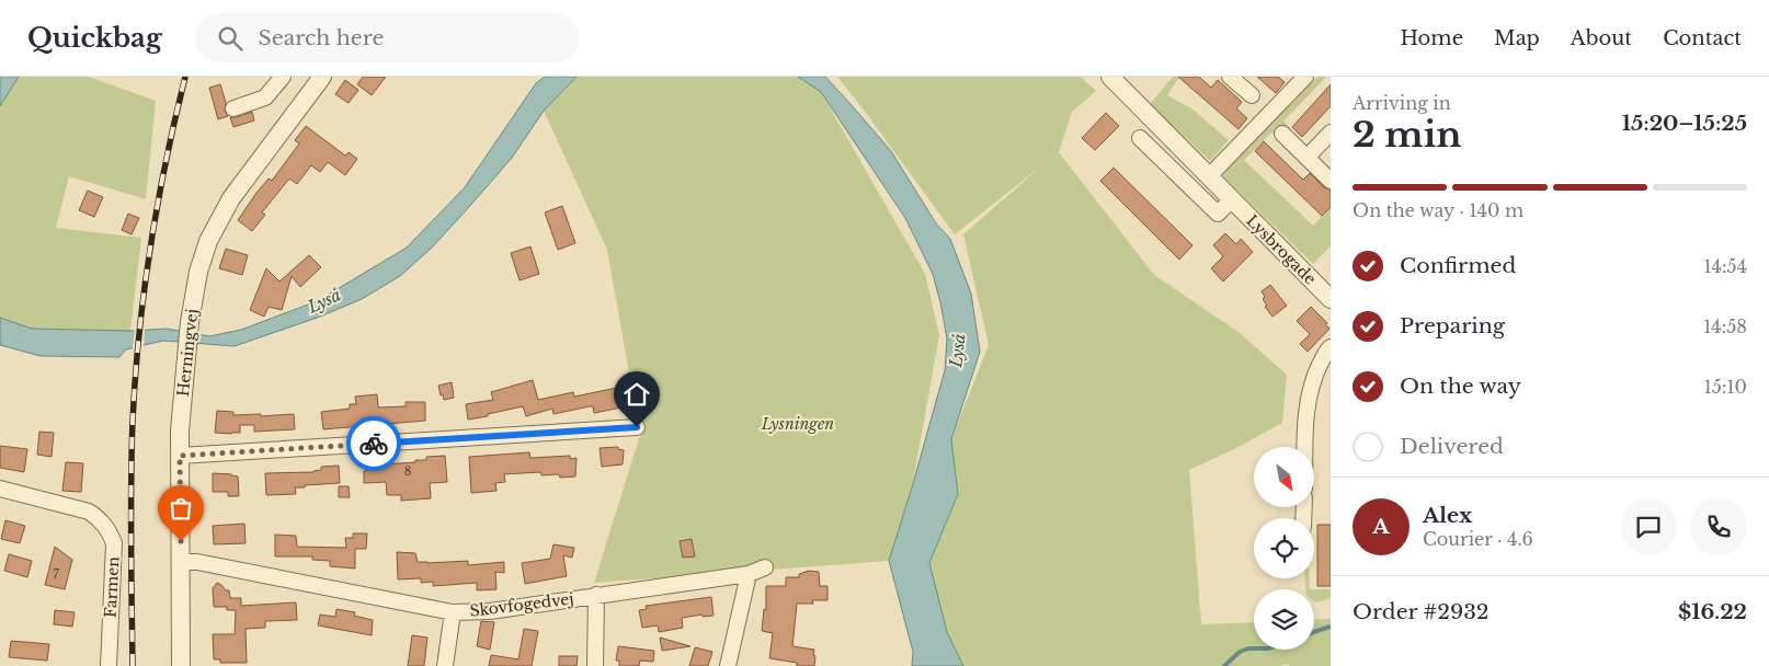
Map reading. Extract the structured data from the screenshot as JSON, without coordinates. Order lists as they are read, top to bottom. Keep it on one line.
{"streets":{"street":["Lysbrogade","Herningvej","Farmen","Skovfogedvej"]},"crossings":[["Herningvej","Skovfogedvej"]],"water":["Lyså"],"parks":["Lysningen"],"house_numbers":["8","7"],"north":"bottom right","page":{"header":"Quickbag","search":"Search here","nav":["Home","Map","About","Contact"],"heading":["2 min","Arriving in","15:20–15:25"],"panel":["Alex","Courier · 4.6","Order #2932","$16.22"],"bar":"On the way · 140 m","list":[["Confirmed","14:54"],["Preparing","14:58"],["On the way","15:10"],"Delivered"],"round":"A"}}
